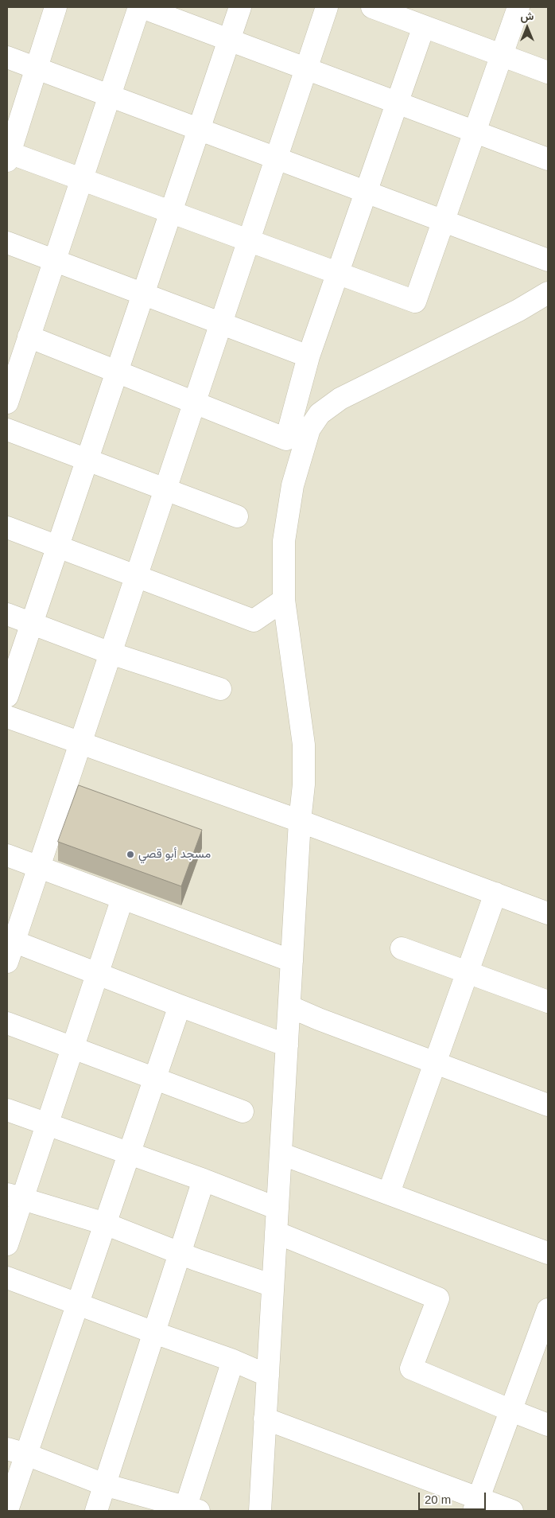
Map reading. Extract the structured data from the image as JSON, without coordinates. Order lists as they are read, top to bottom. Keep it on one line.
{"places":["مسجد أبو قصي"],"scale_bar":"20 m","north":"top"}
